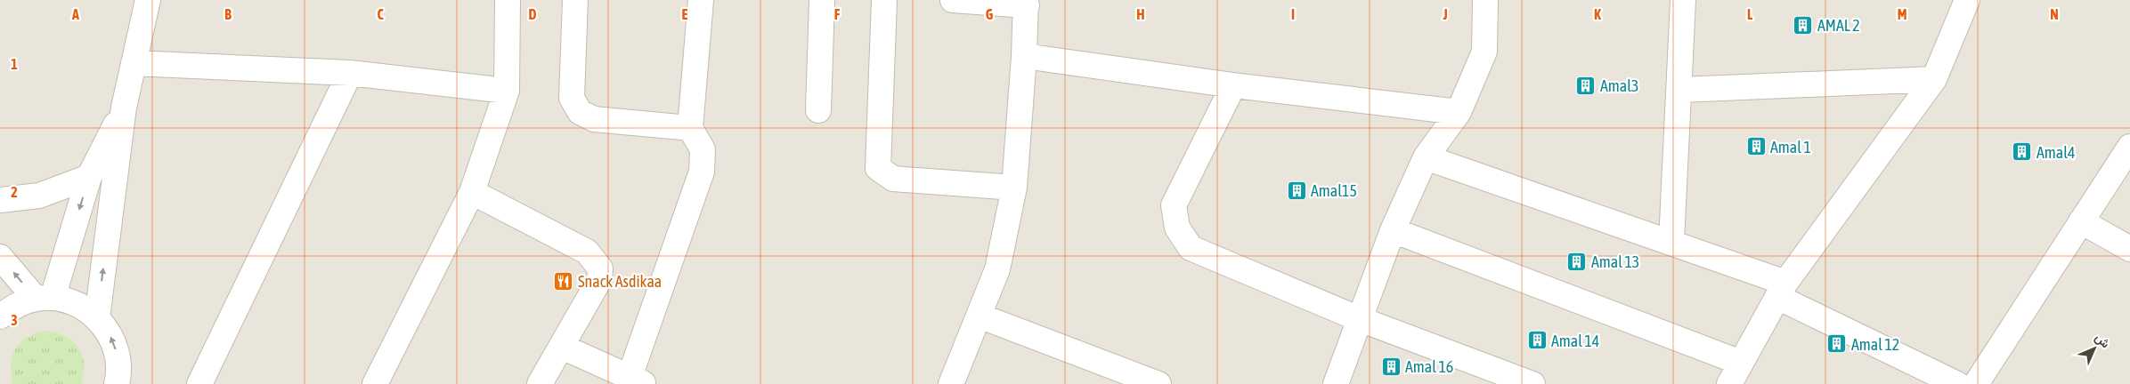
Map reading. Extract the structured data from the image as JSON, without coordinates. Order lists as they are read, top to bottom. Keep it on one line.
{"places":{"building":["AMAL 2","Amal3","Amal 1","Amal4","Amal15","Amal 13","Amal 14","Amal 12","Amal 16"],"restaurant":["Snack Asdikaa"]},"north":"top right","grid":{"columns":["A","B","C","D","E","F","G","H","I","J","K","L","M","N"],"rows":["1","2","3"]}}
